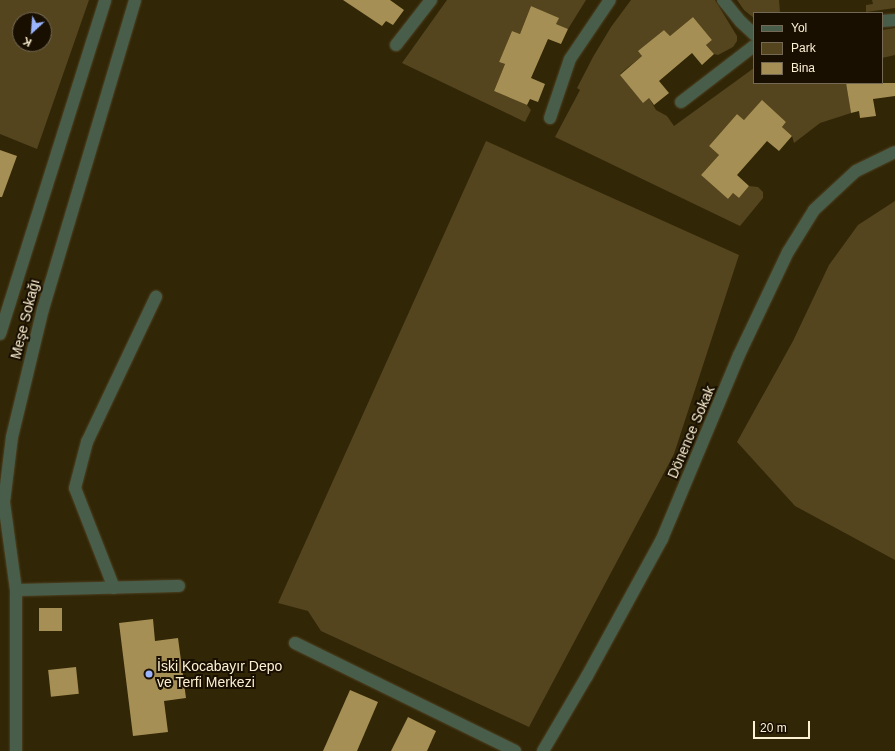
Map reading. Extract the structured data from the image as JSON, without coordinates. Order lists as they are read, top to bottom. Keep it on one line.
{"streets":{"street":["Meşe Sokağı","Dönence Sokak"]},"places":["İski Kocabayır Depo ve Terfi Merkezi"],"legend":["Yol","Park","Bina"],"scale_bar":"20 m","north":"bottom left"}
